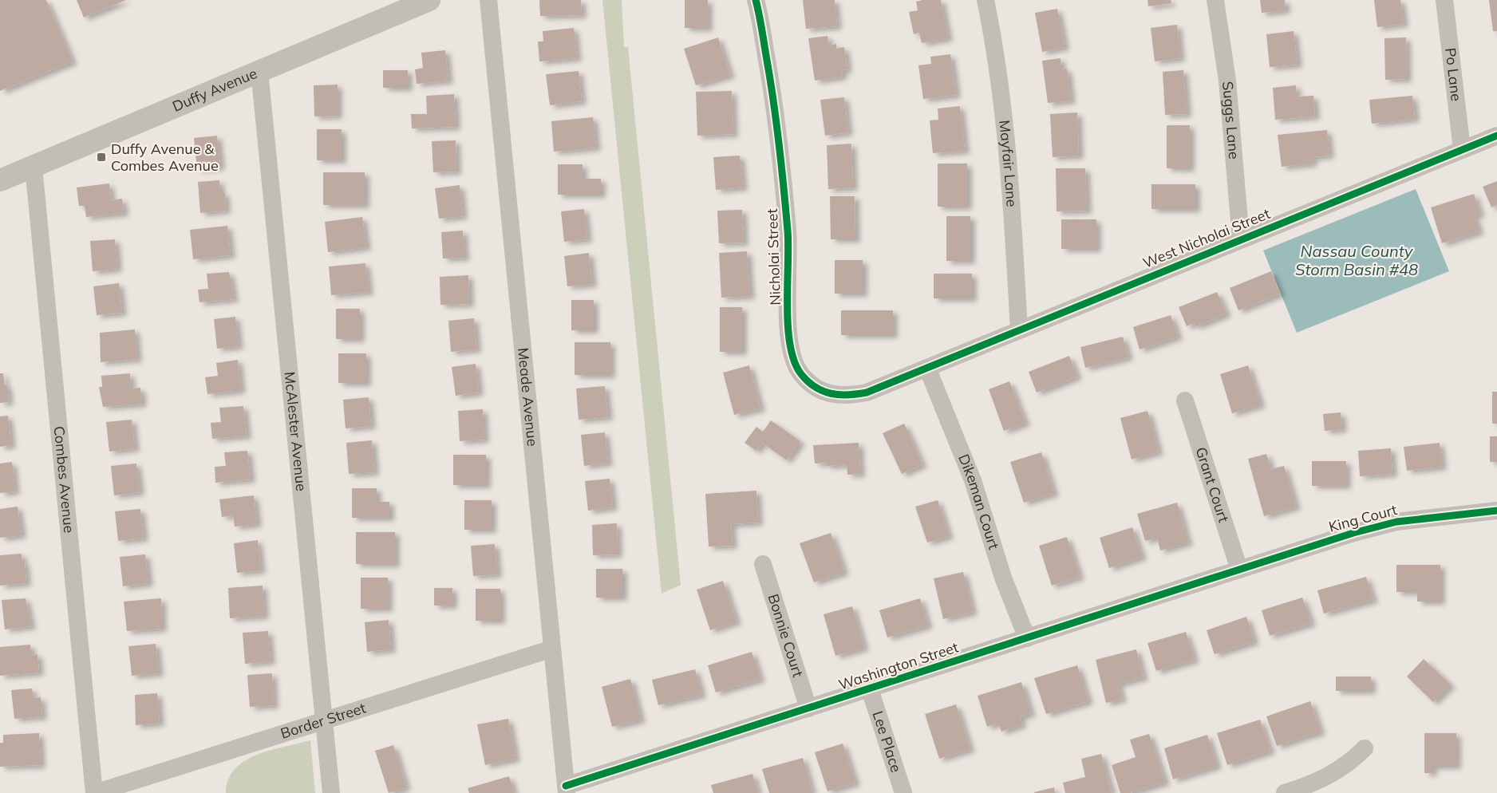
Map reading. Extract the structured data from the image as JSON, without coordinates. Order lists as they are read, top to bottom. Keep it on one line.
{"streets":{"street":["Po Lane","Duffy Avenue","Suggs Lane","Mayfair Lane","West Nicholai Street","Nicholai Street","Meade Avenue","McAlester Avenue","Combes Avenue","Grant Court","Dikeman Court","King Court","Bonnie Court","Washington Street","Border Street","Lee Place"]},"crossings":[["Po Lane","West Nicholai Street"],["Duffy Avenue","McAlester Avenue"],["Duffy Avenue","Combes Avenue"],["Suggs Lane","West Nicholai Street"],["Mayfair Lane","West Nicholai Street"],["West Nicholai Street","Nicholai Street"],["West Nicholai Street","Dikeman Court"],["Nicholai Street","Dikeman Court"],["Meade Avenue","Washington Street"],["Meade Avenue","Border Street"],["McAlester Avenue","Border Street"],["Combes Avenue","Border Street"],["Grant Court","King Court"],["Grant Court","Washington Street"],["Dikeman Court","Washington Street"],["King Court","Washington Street"],["Bonnie Court","Washington Street"],["Washington Street","Lee Place"]],"water":["Nassau County Storm Basin #48"],"places":{"transit":["Duffy Avenue & Combes Avenue"]}}
